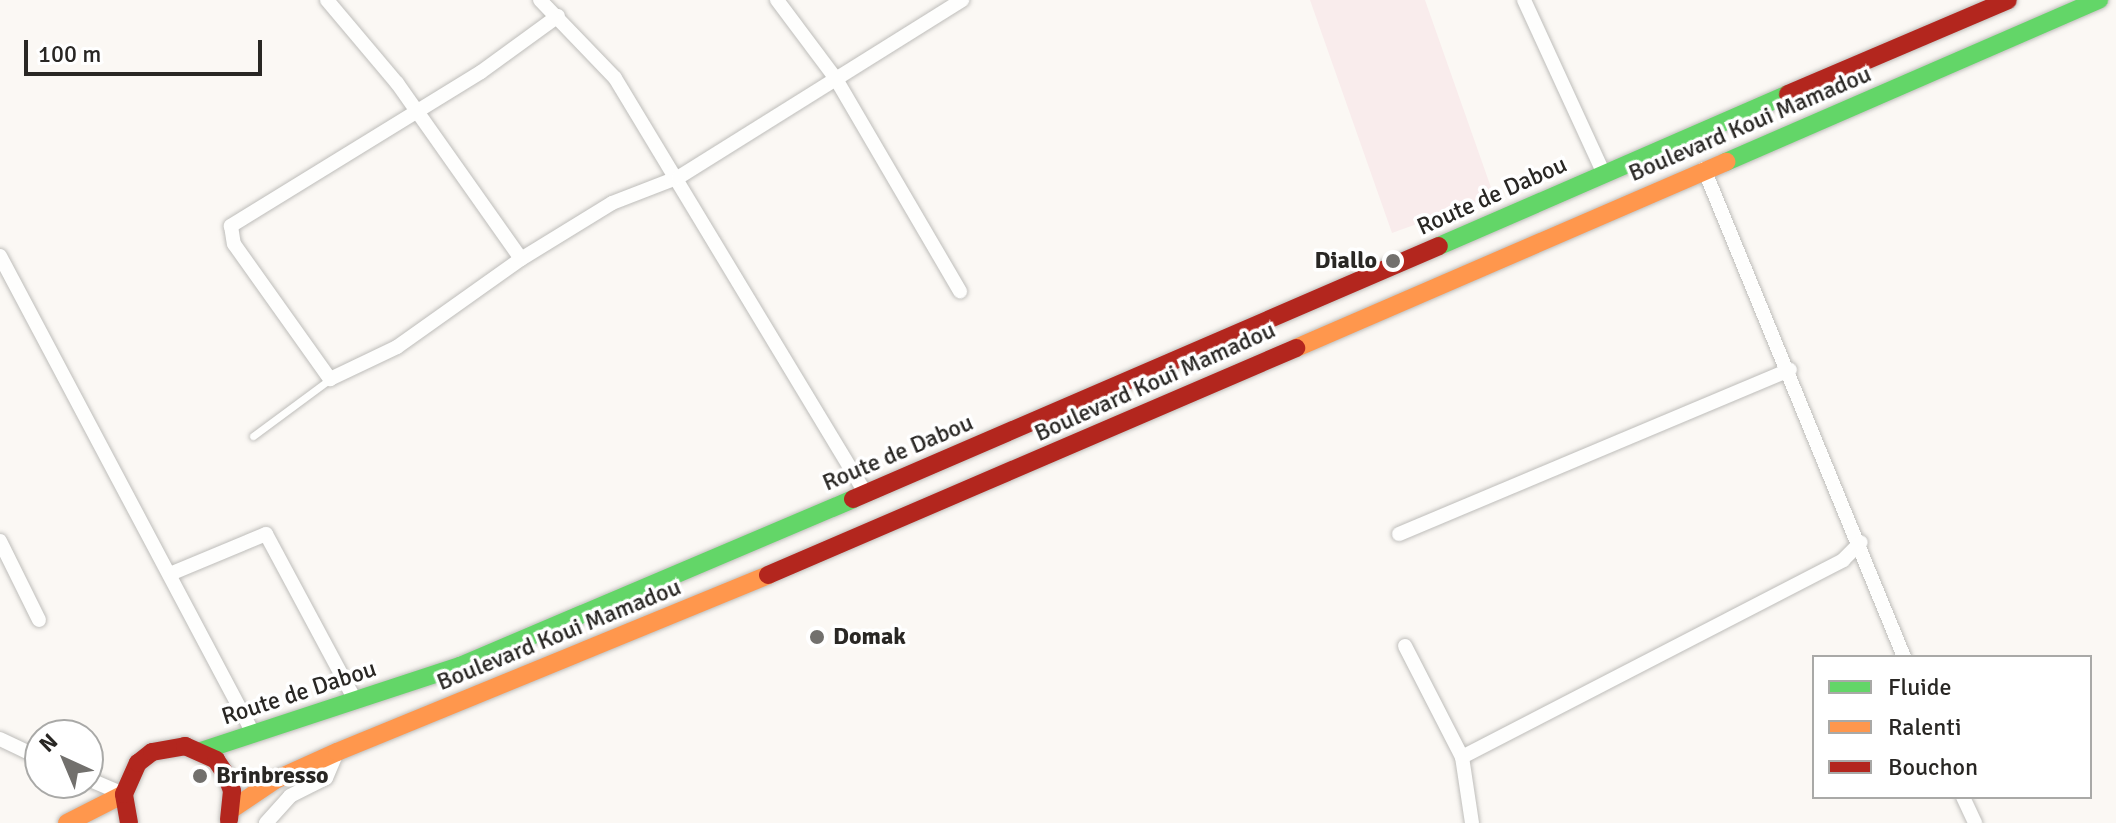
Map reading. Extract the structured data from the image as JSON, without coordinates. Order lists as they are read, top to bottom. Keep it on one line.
{"streets":{"main road":["Boulevard Koui Mamadou","Route de Dabou"]},"crossings":[["Boulevard Koui Mamadou","Route de Dabou"]],"places":["Diallo","Domak","Brinbresso"],"legend":["Fluide","Ralenti","Bouchon"],"scale_bar":"100 m","north":"top left"}
